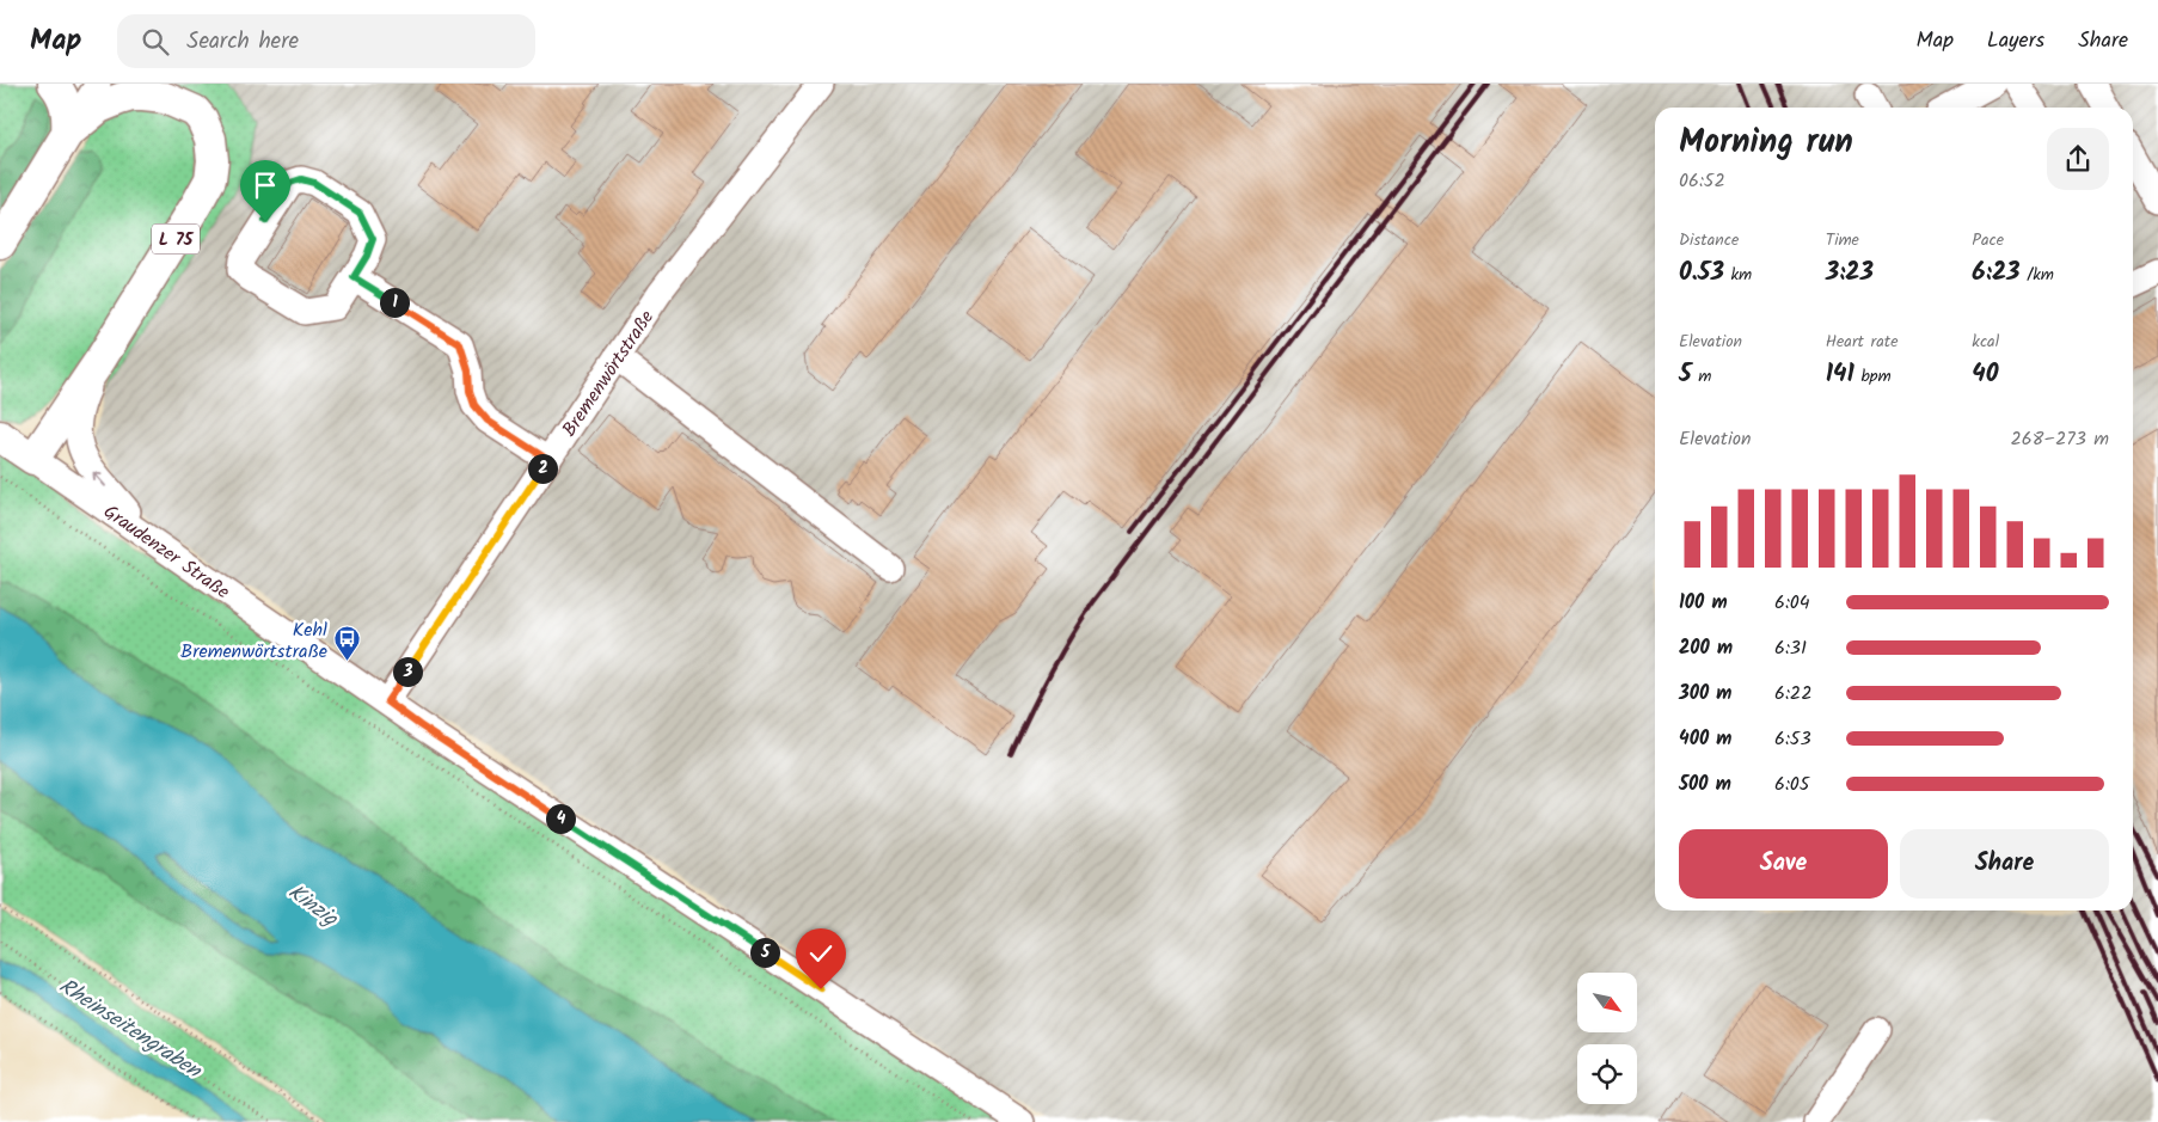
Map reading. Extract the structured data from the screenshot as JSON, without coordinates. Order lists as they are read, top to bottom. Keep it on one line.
{"streets":{"main road":["L 75","Graudenzer Straße"],"street":["Bremenwörtstraße"]},"crossings":[["L 75","Graudenzer Straße"],["Bremenwörtstraße","Graudenzer Straße"]],"water":["Kinzig","Rheinseitengraben"],"places":{"bus stop":["Kehl Bremenwörtstraße"]},"north":"bottom right","page":{"header":"Map","search":"Search here","nav":["Map","Layers","Share"],"heading":["Morning run","06:52"],"stats":[["Distance","0.53 km"],["Time","3:23"],["Pace","6:23 /km"],["Elevation","5 m"],["Heart rate","141 bpm"],["kcal","40"]],"pins":["1","2","3","4","5"],"chart":["Elevation","268–273 m"],"list":[{"name":"100 m","note":"6:04"},{"name":"200 m","note":"6:31"},{"name":"300 m","note":"6:22"},{"name":"400 m","note":"6:53"},{"name":"500 m","note":"6:05"}],"buttons":["Save","Share"]}}
